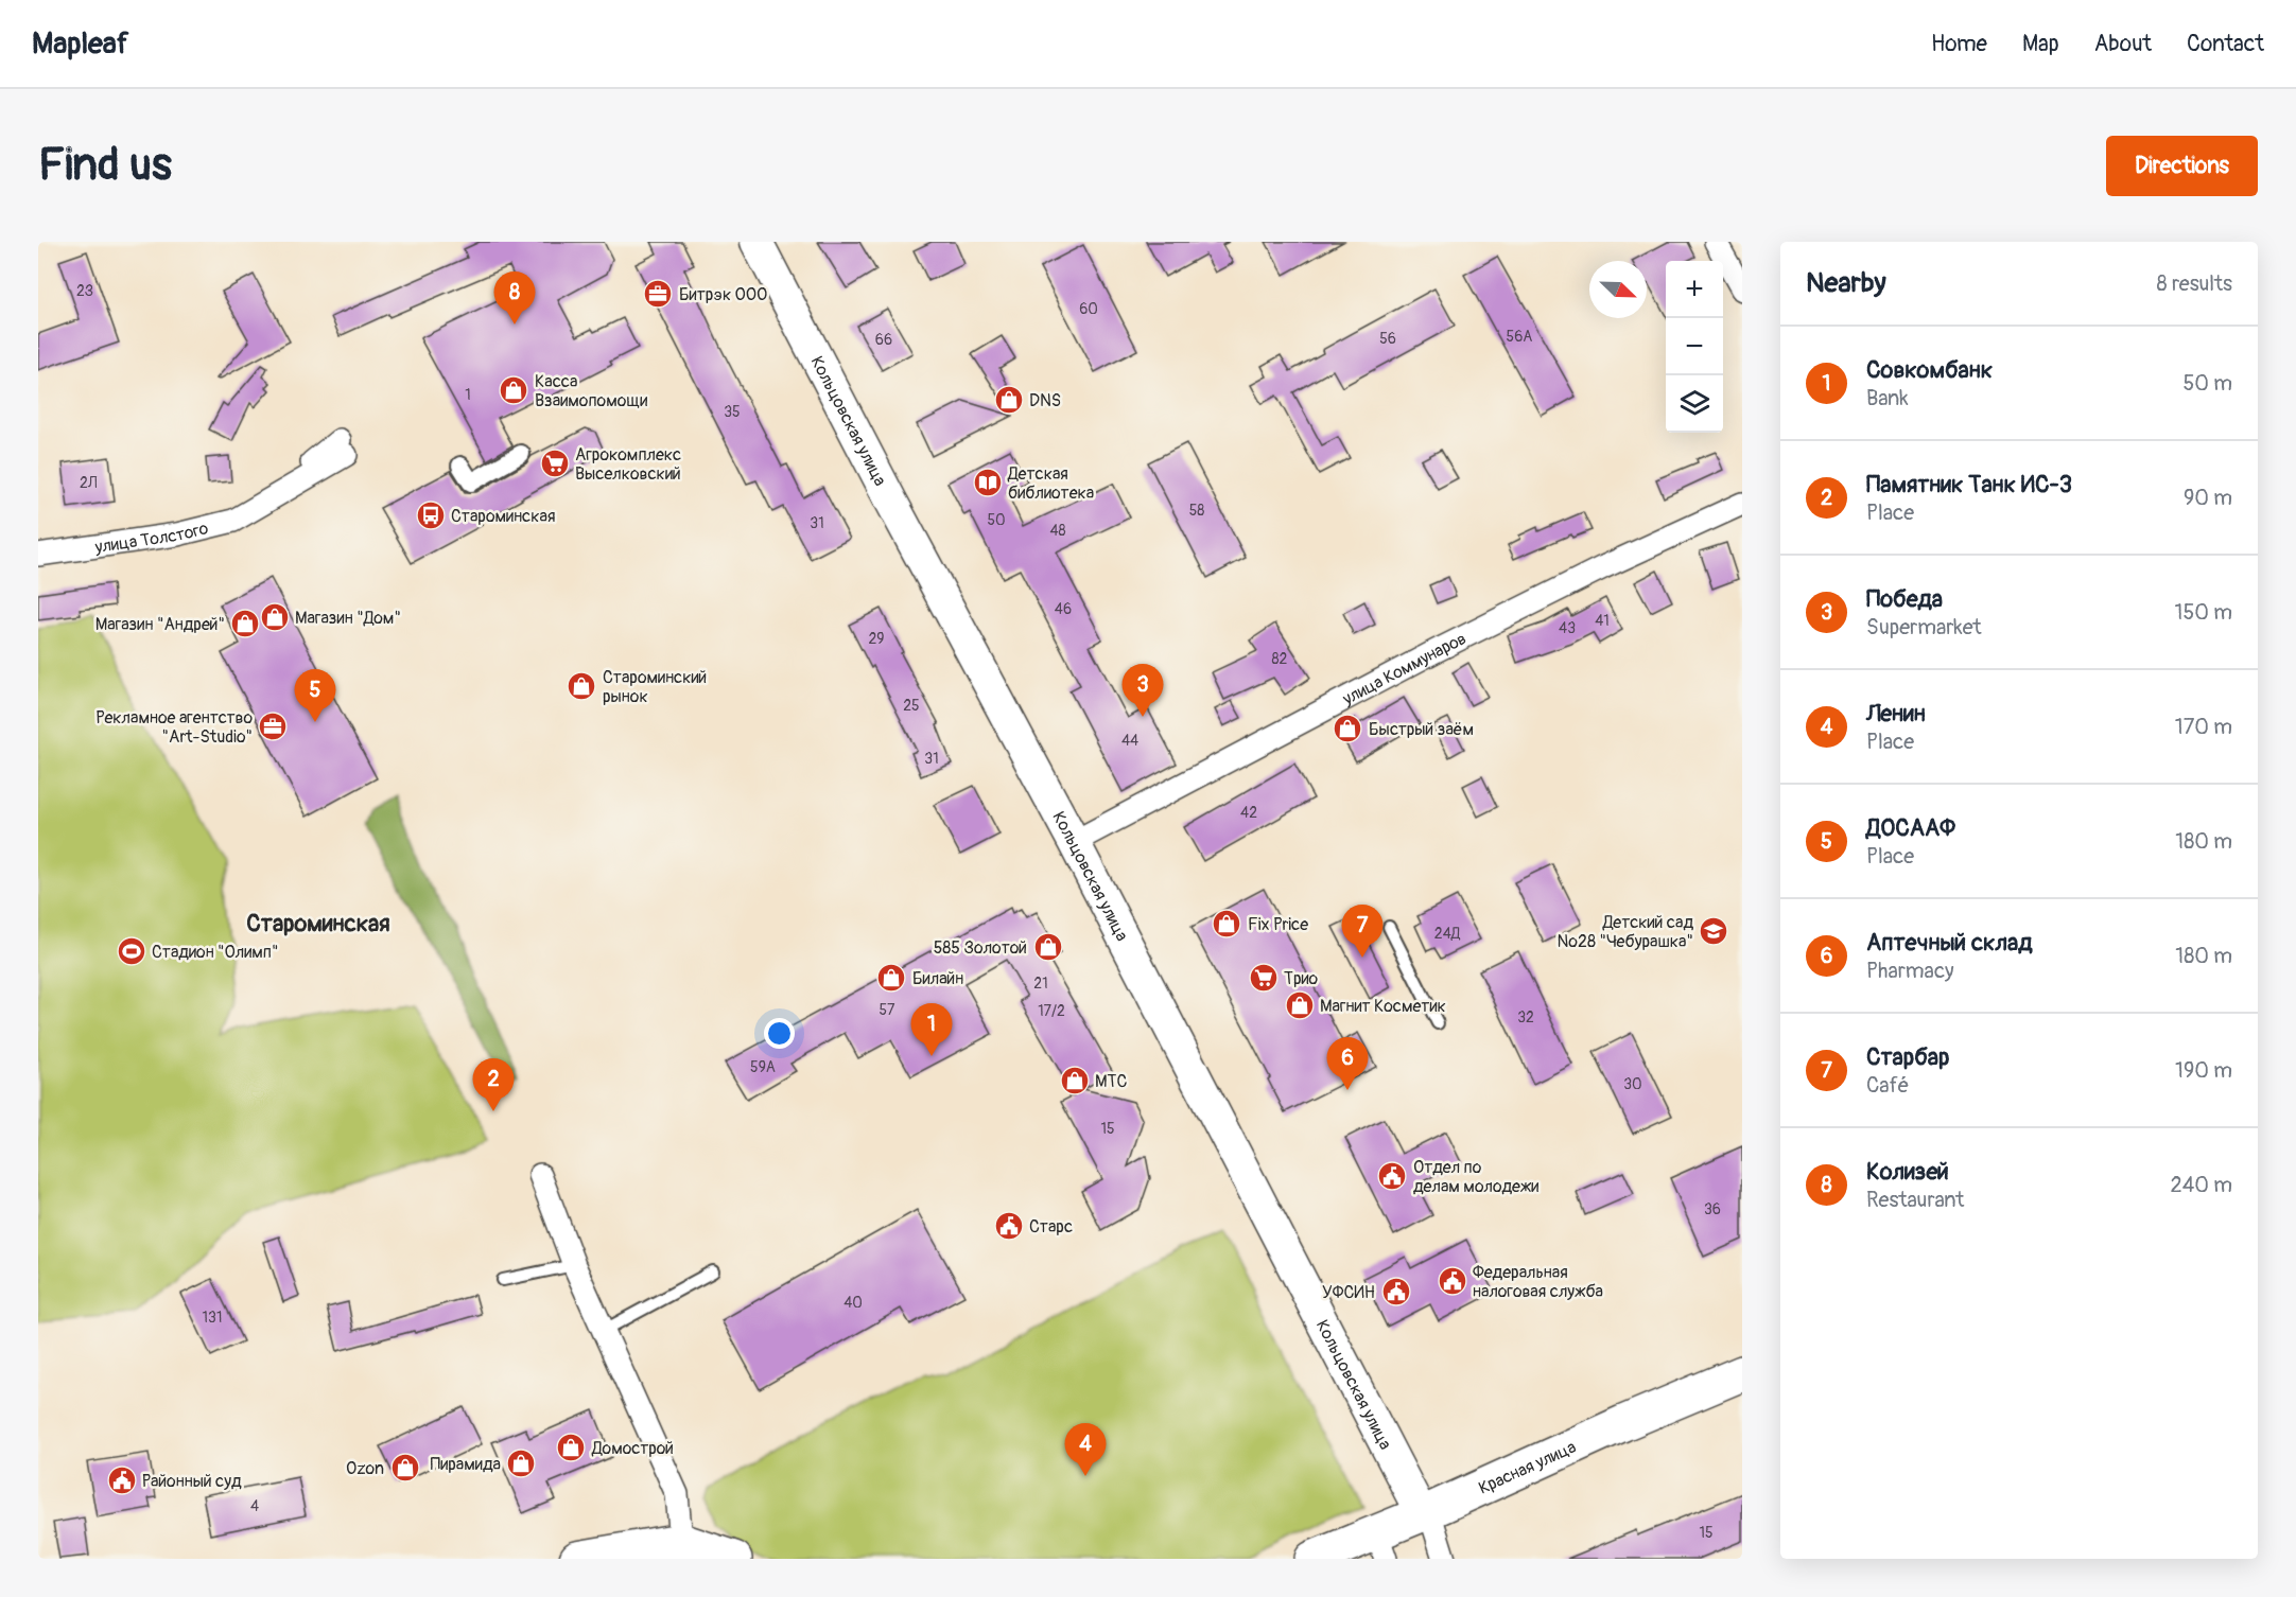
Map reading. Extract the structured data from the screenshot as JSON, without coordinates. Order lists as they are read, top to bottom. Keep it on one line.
{"streets":{"main road":["Кольцовская улица","Красная улица"],"street":["улица Толстого","улица Коммунаров"]},"crossings":[["Кольцовская улица","улица Коммунаров"],["Кольцовская улица","Красная улица"]],"districts":["Староминская"],"places":{"office":["Битрэк ООО","Рекламное агентство \"Art-Studio\""],"shop":["Касса Взаимопомощи","DNS","Магазин \"Дом\"","Магазин \"Андрей\"","Староминский рынок","Быстрый заём","Fix Price","585 Золотой","Билайн","Магнит Косметик","МТС","Домострой","Пирамида","Ozon"],"supermarket":["Агрокомплекс Выселковский","Трио"],"library":["Детская библиотека"],"bus stop":["Староминская"],"school or university":["Детский сад №28 \"Чебурашка\""],"sports":["Стадион \"Олимп\""],"public building":["Отдел по делам молодежи","Старс","Федеральная налоговая служба","УФСИН","Районный суд"]},"house_numbers":["2З","60","56А","56","66","1","35","2Л","58","50","31","48","46","41","43","29","82","25","44","31","42","24Д","21","57","17/2","32","59А","30","15","36","40","131","4","15"],"north":"bottom right","page":{"header":"Mapleaf","nav":["Home","Map","About","Contact"],"buttons":"Directions","title":"Find us","heading":["Nearby","8 results"],"map_buttons":["+","−"],"pins":["8","3","5","7","1","6","2","4"],"list":[{"mark":"1","name":"Совкомбанк","note":"Bank","value":"50 m"},{"mark":"2","name":"Памятник Танк ИС-3","note":"Place","value":"90 m"},{"mark":"3","name":"Победа","note":"Supermarket","value":"150 m"},{"mark":"4","name":"Ленин","note":"Place","value":"170 m"},{"mark":"5","name":"ДОСААФ","note":"Place","value":"180 m"},{"mark":"6","name":"Аптечный склад","note":"Pharmacy","value":"180 m"},{"mark":"7","name":"Старбар","note":"Café","value":"190 m"},{"mark":"8","name":"Колизей","note":"Restaurant","value":"240 m"}]}}
